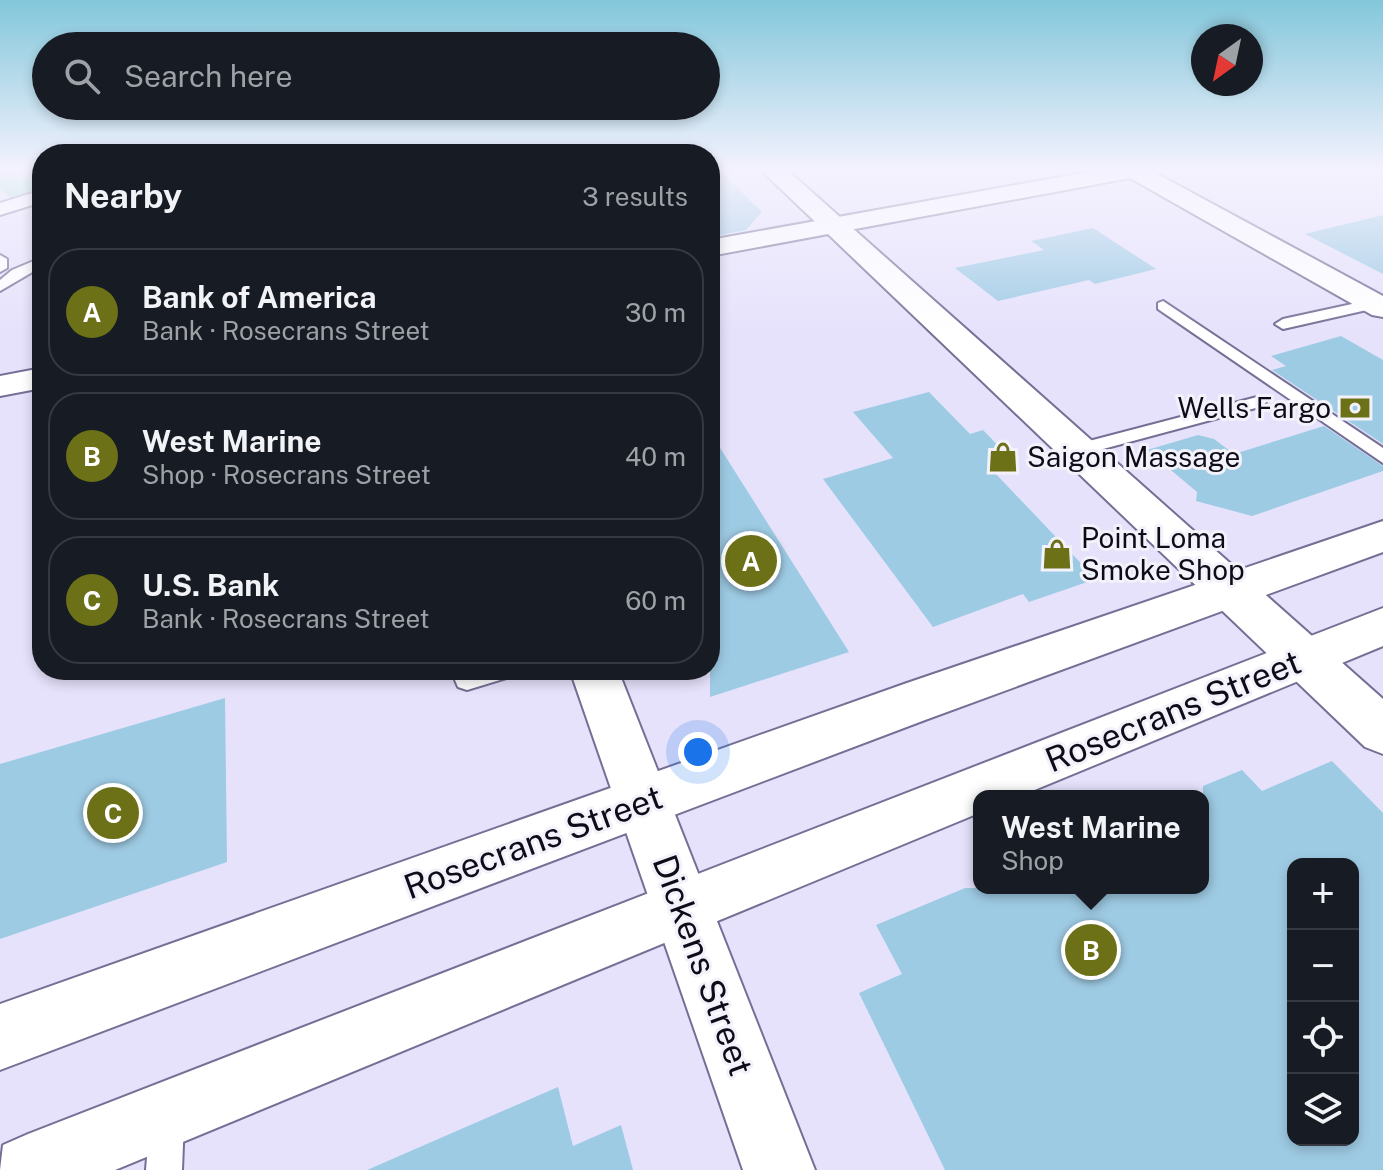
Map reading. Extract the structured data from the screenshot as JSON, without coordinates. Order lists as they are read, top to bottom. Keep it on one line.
{"streets":{"main road":["Rosecrans Street","Dickens Street"]},"crossings":[["Rosecrans Street","Dickens Street"]],"places":{"bank":["Wells Fargo"],"shop":["Saigon Massage","Point Loma Smoke Shop"]},"north":"bottom left","page":{"search":"Search here","heading":["Nearby","3 results"],"list":[{"mark":"A","name":"Bank of America","note":"Bank · Rosecrans Street","value":"30 m"},{"mark":"B","name":"West Marine","note":"Shop · Rosecrans Street","value":"40 m"},{"mark":"C","name":"U.S. Bank","note":"Bank · Rosecrans Street","value":"60 m"}],"pins":["A","C","B"],"popup":["West Marine","Shop"],"map_buttons":["+","−"]}}
